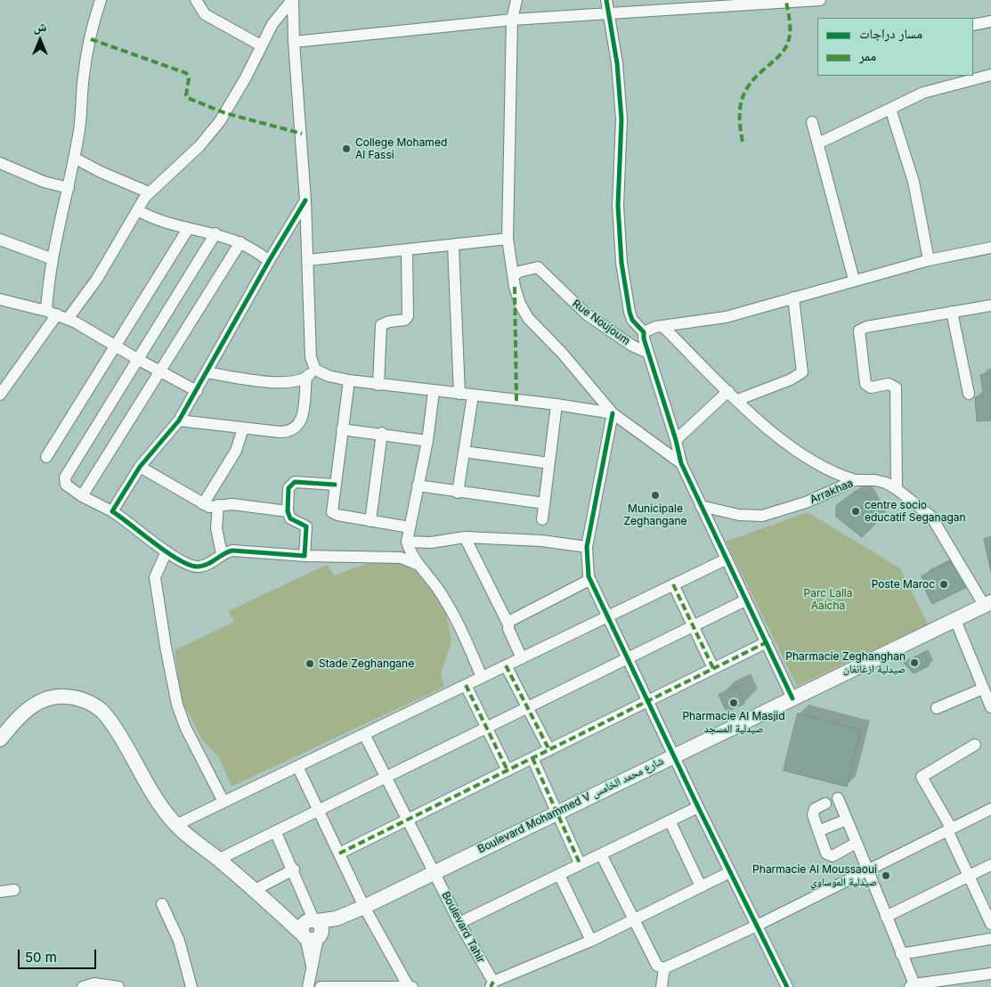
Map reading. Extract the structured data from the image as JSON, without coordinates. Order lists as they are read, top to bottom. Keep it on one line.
{"streets":{"main road":["Boulevard Mohammed V شارع محمد الخامس"],"street":["Rue Noujoum","Arrakhaa","Boulevard Tahir"]},"crossings":[["Arrakhaa","Boulevard Mohammed V شارع محمد الخامس"],["Boulevard Mohammed V شارع محمد الخامس","Boulevard Tahir"]],"parks":["Parc Lalla Aaicha"],"places":["College Mohamed Al Fassi","Municipale Zeghangane","centre socio educatif Seganagan","Poste Maroc","Pharmacie Zeghanghan صيدلية ازغانغان","Stade Zeghangane","Pharmacie Al Masjid صيدلية المسجد","Pharmacie Al Moussaoui صيدلية الموساوي"],"legend":["مسار دراجات","ممر"],"scale_bar":"50 m","north":"top"}
